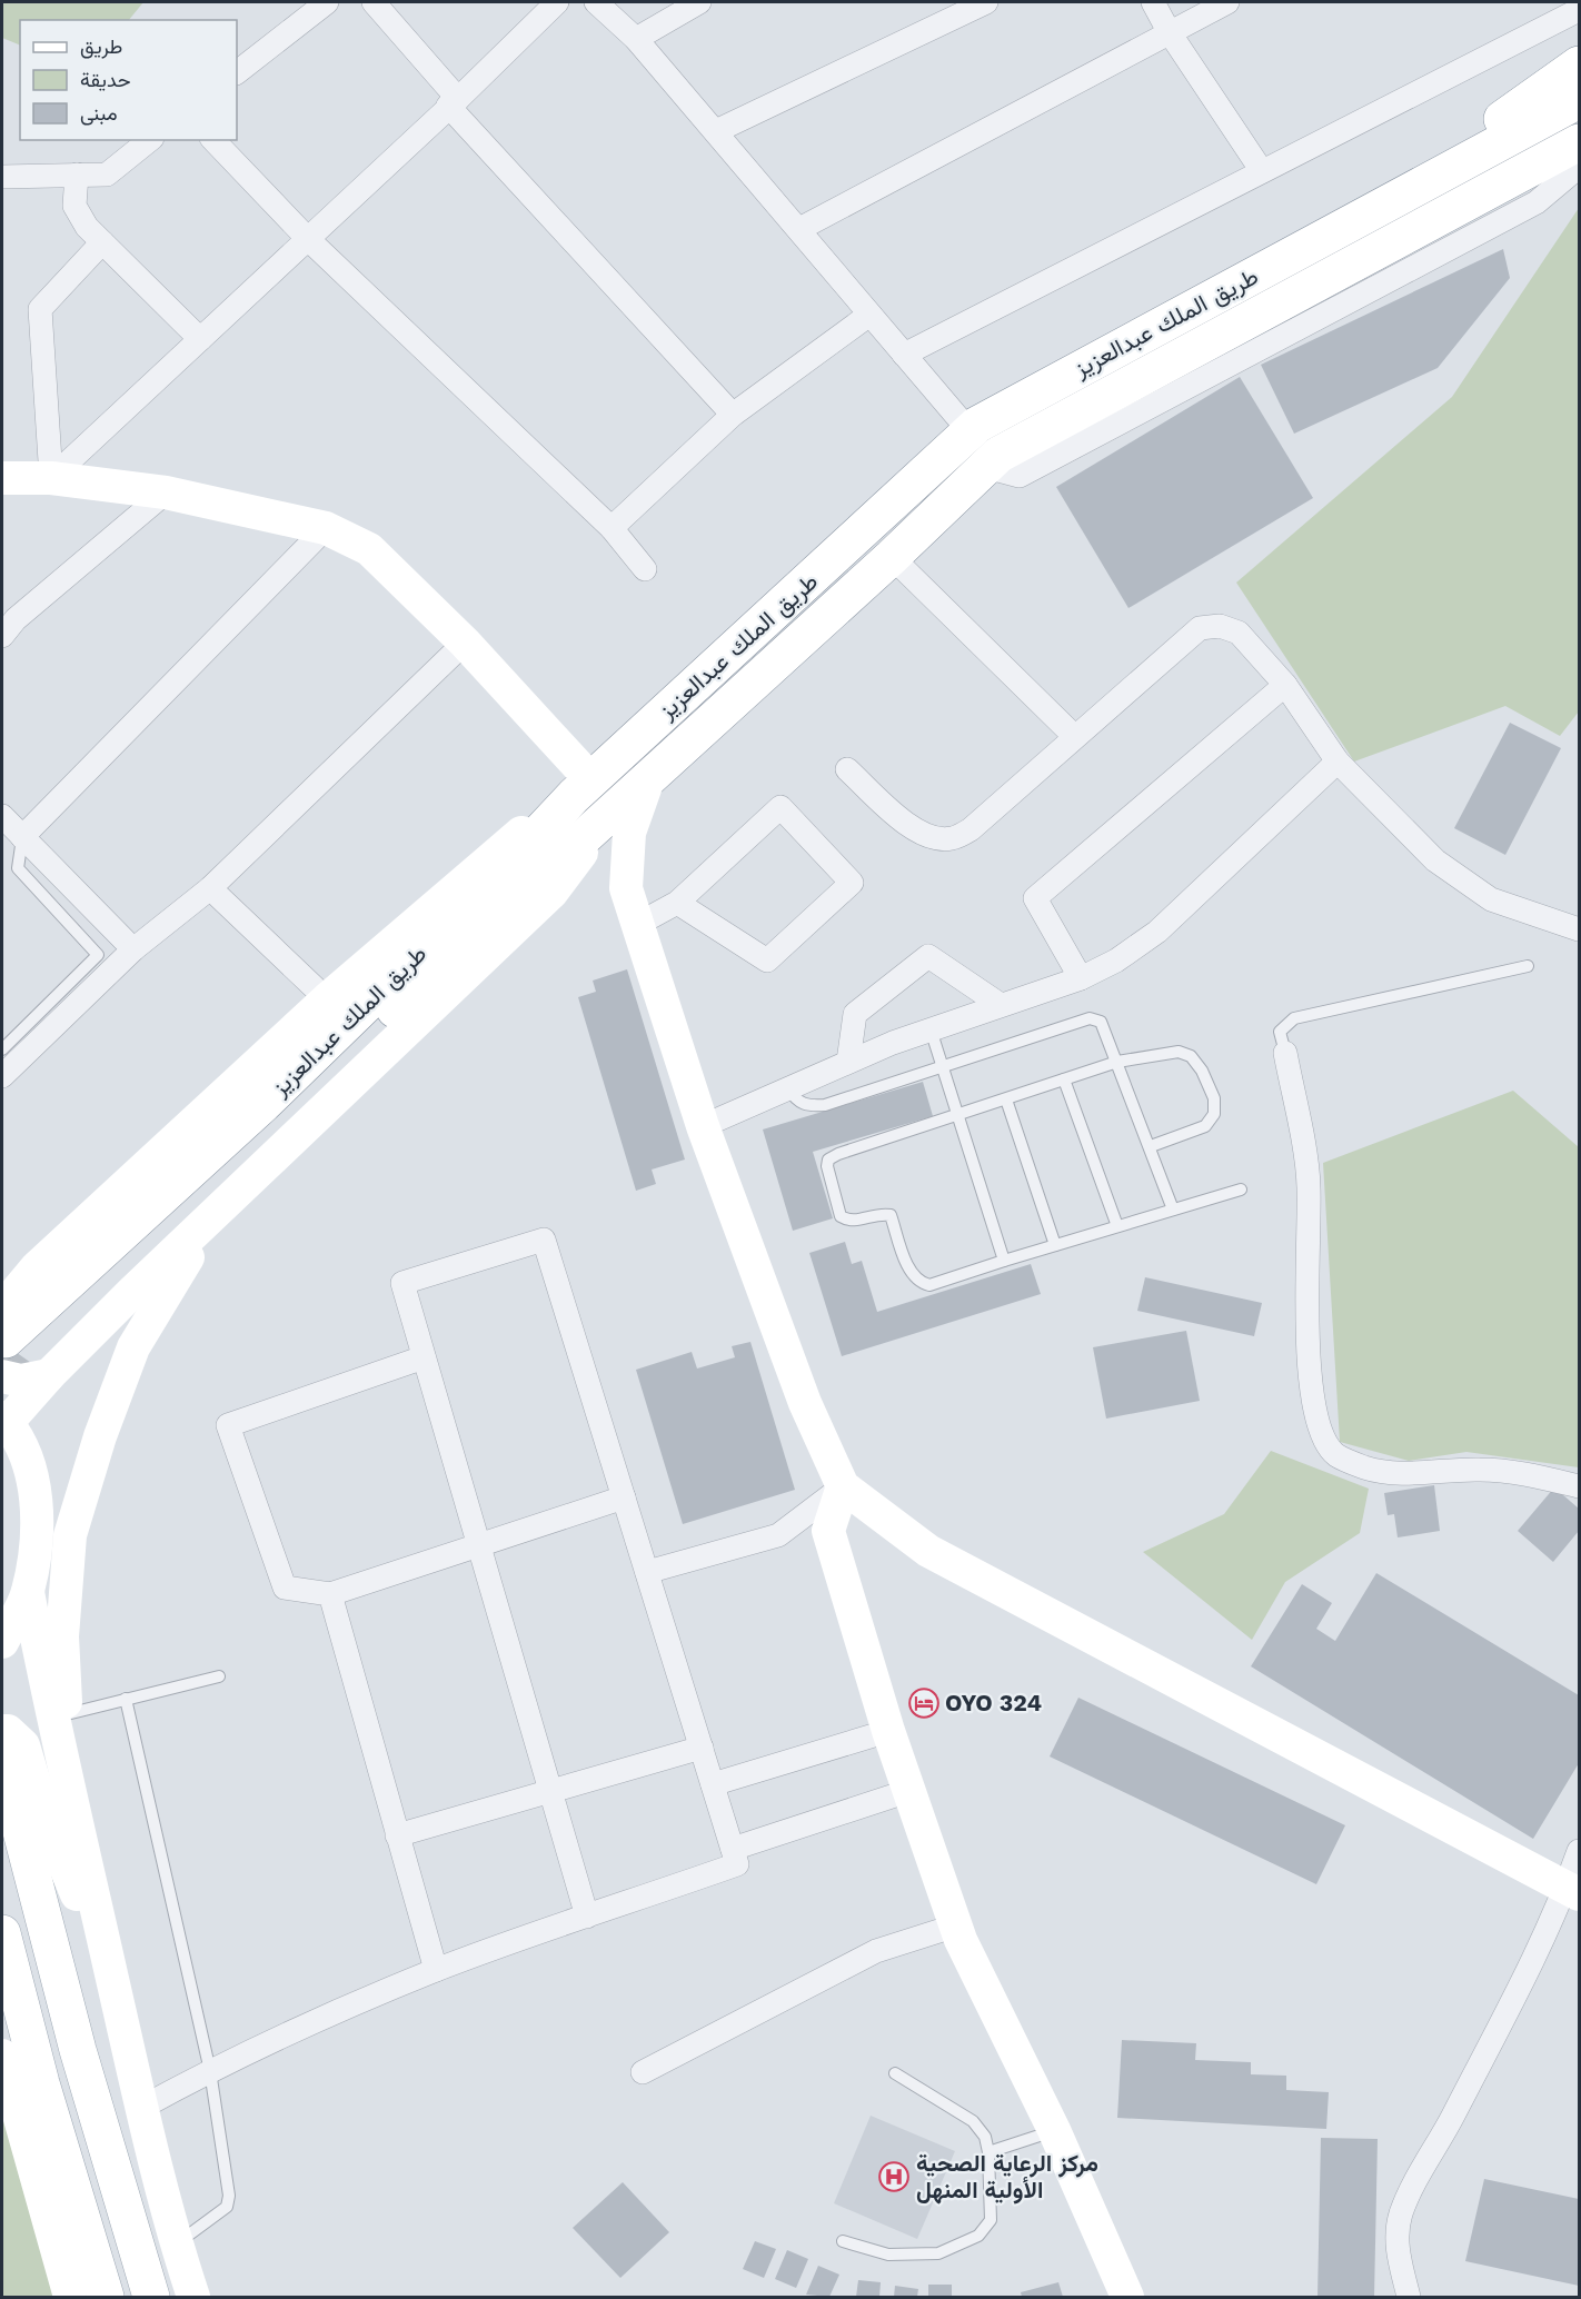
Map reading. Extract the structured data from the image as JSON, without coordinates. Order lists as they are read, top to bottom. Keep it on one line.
{"streets":{"main road":["طريق الملك عبدالعزيز"]},"places":{"hotel":["OYO 324"],"hospital":["مركز الرعاية الصحية الأولية المنهل"]},"legend":["طريق","حديقة","مبنى"]}
